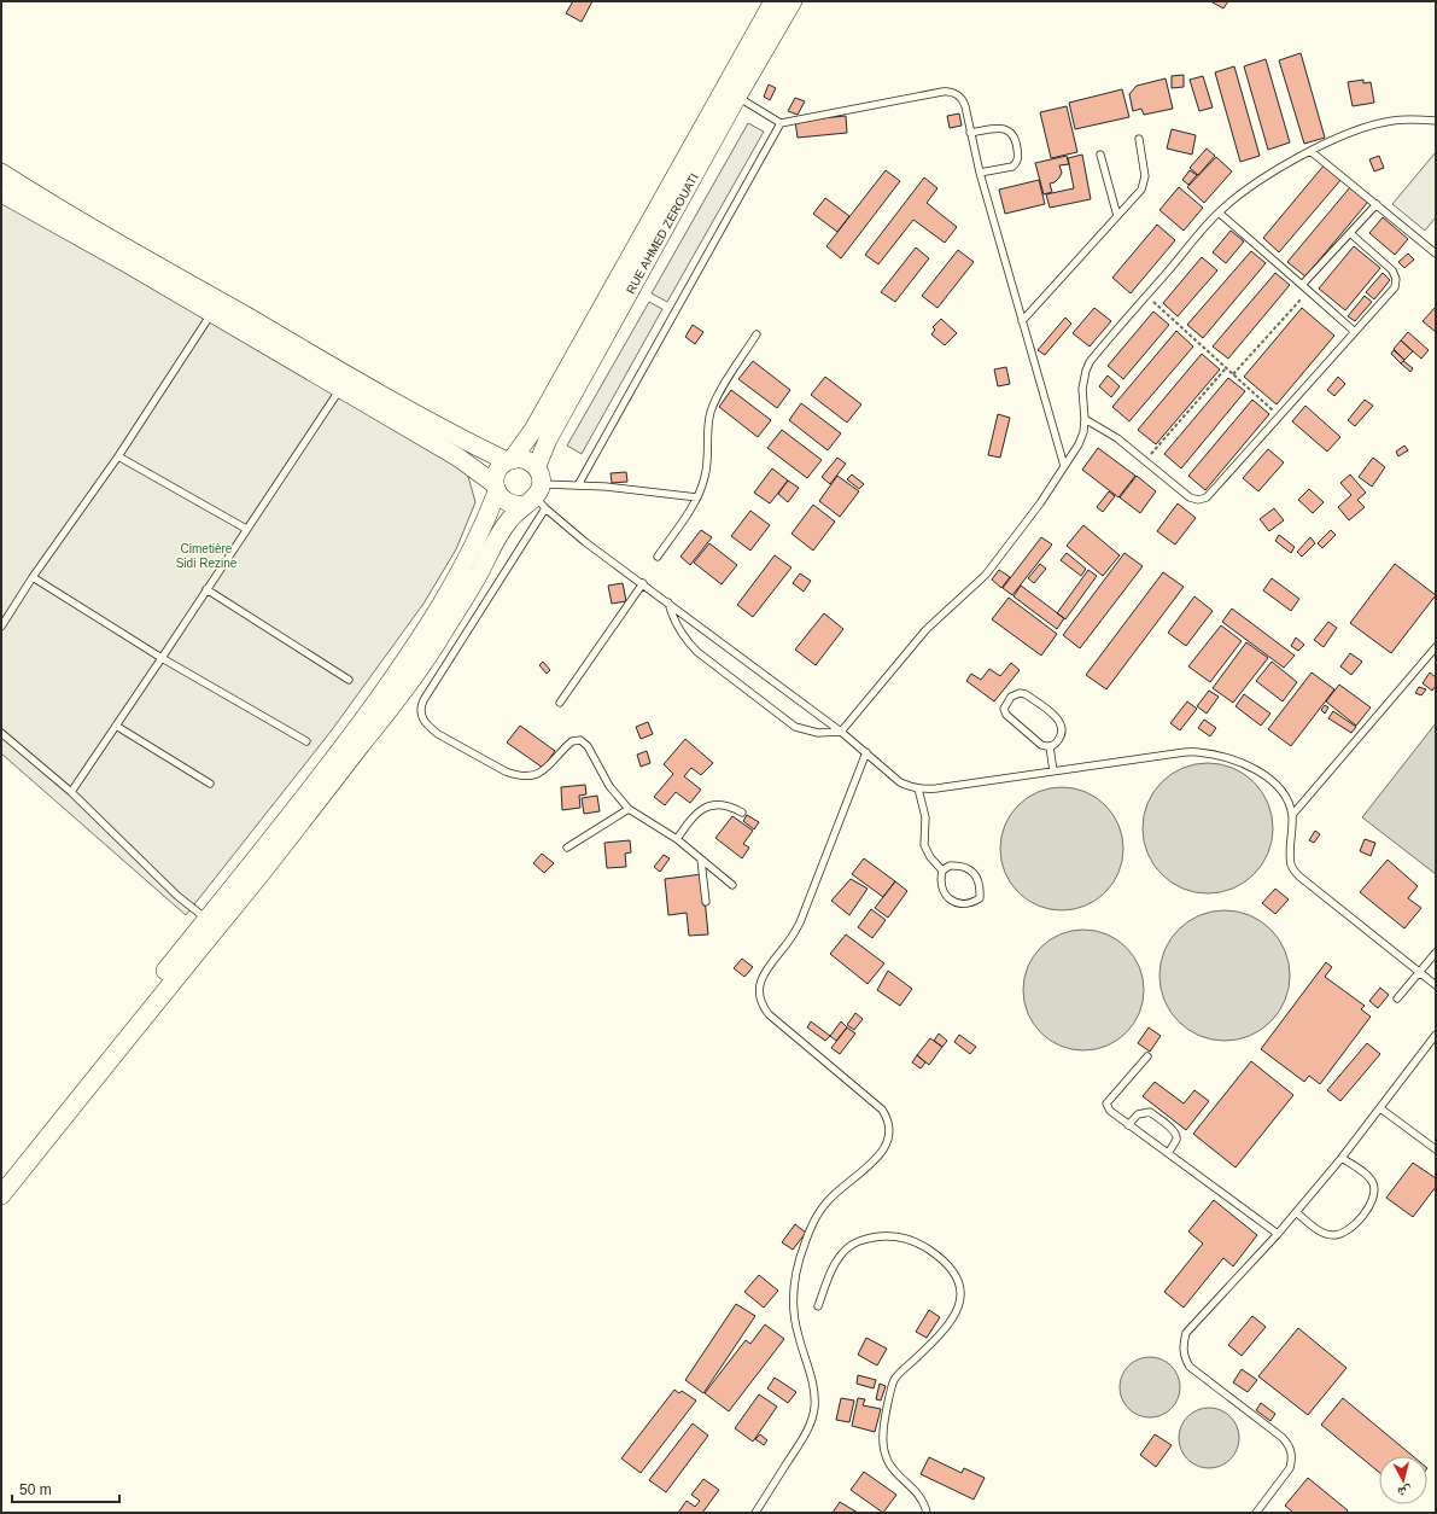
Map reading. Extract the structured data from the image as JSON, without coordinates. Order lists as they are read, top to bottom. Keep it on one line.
{"streets":{"main road":["RUE AHMED ZEROUATI"]},"parks":["Cimetière Sidi Rezine"],"scale_bar":"50 m","north":"bottom"}
